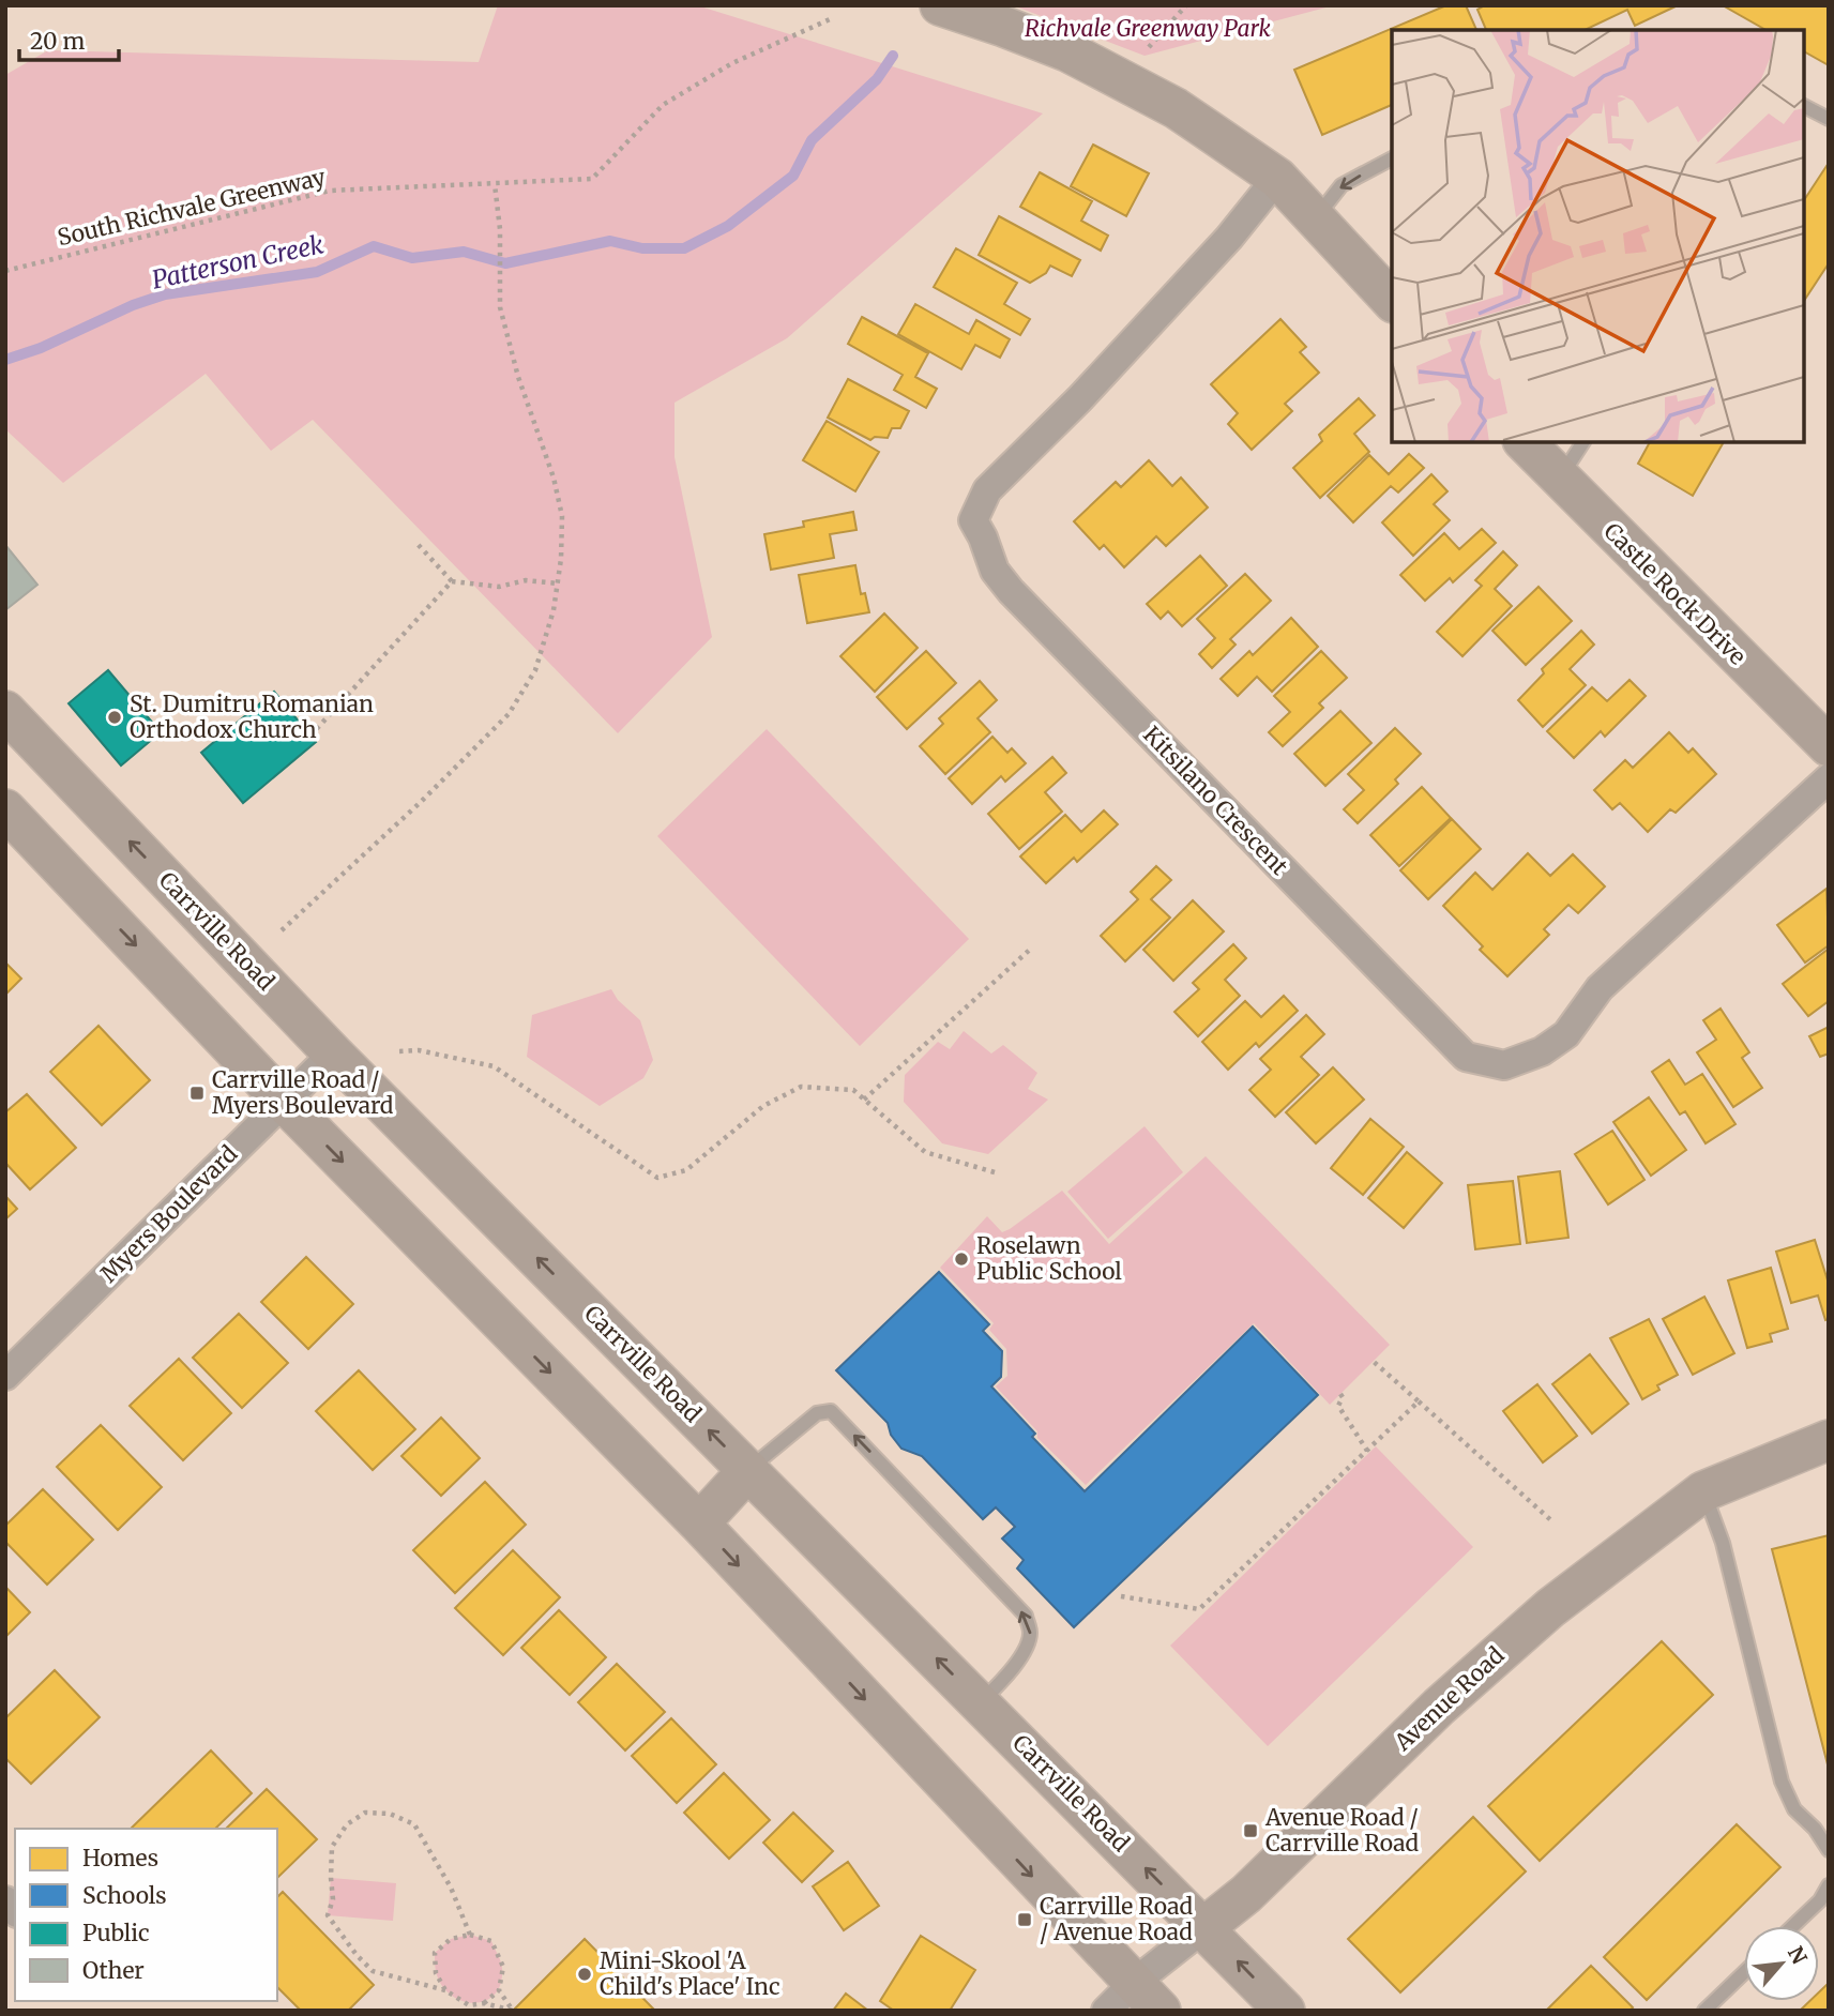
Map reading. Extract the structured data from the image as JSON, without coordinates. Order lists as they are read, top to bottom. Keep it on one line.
{"streets":{"main road":["Castle Rock Drive","Carrville Road","Avenue Road"],"street":["Kitsilano Crescent","Myers Boulevard"],"path":["South Richvale Greenway"]},"crossings":[["Carrville Road","Myers Boulevard"],["Carrville Road","Avenue Road"]],"water":["Patterson Creek"],"parks":["Richvale Greenway Park"],"places":{"other":["St. Dumitru Romanian Orthodox Church","Roselawn Public School","Mini-Skool 'A Child's Place' Inc"],"transit":["Carrville Road / Myers Boulevard","Avenue Road / Carrville Road","Carrville Road / Avenue Road"]},"legend":["Homes","Schools","Public","Other"],"scale_bar":"20 m","north":"top right"}
